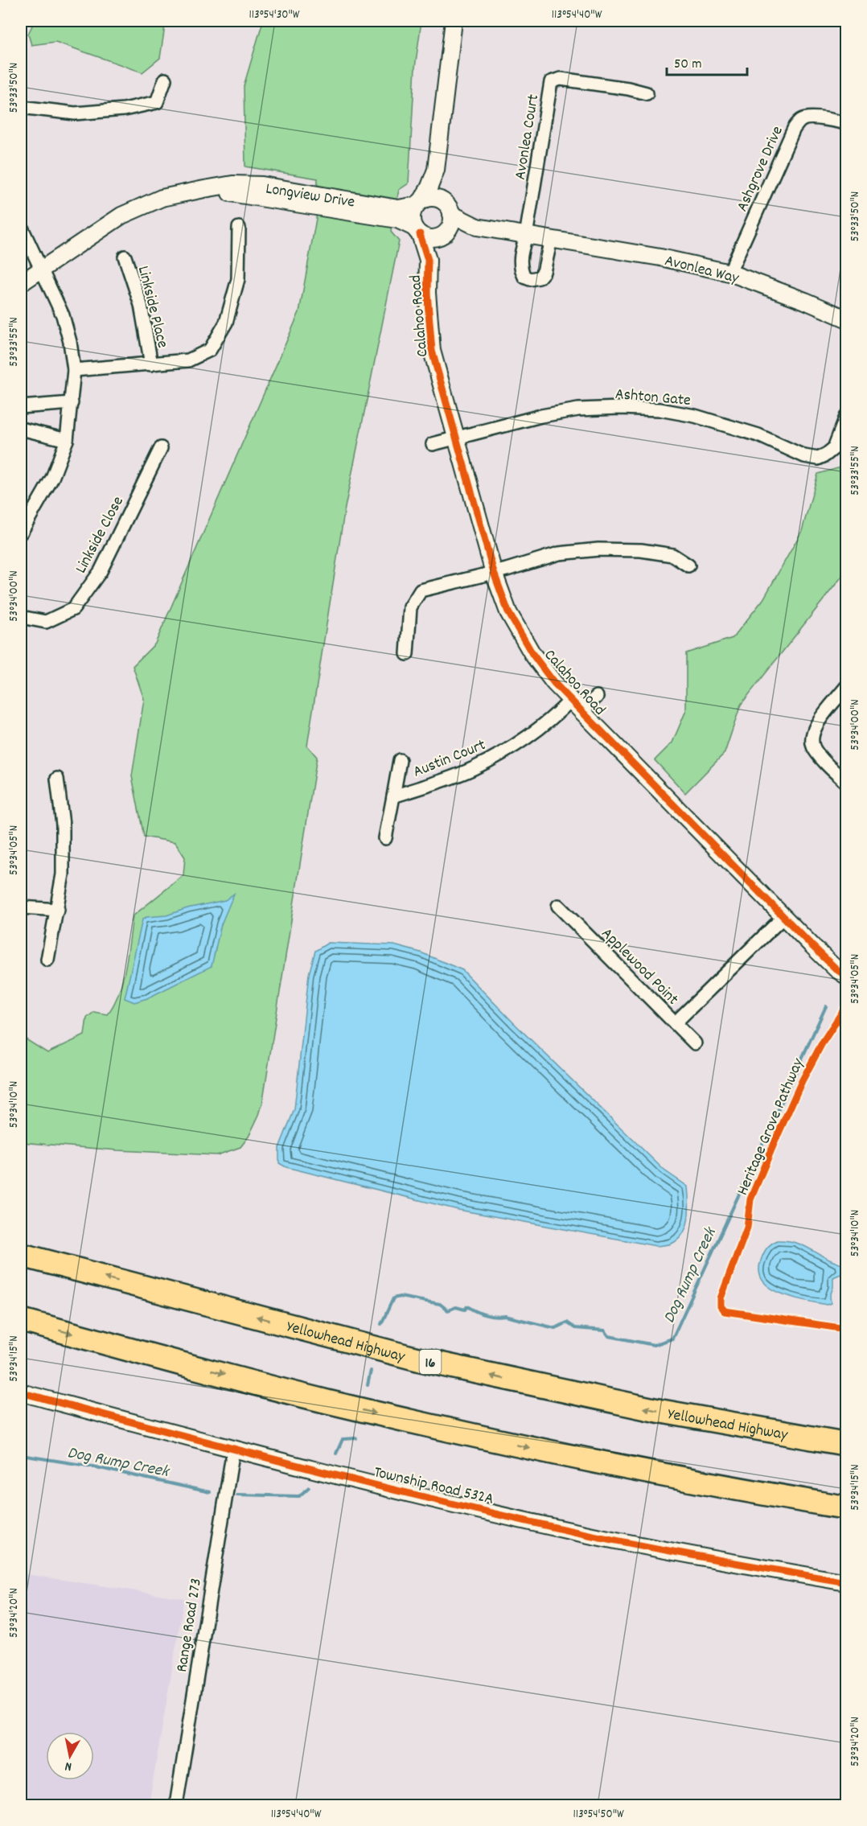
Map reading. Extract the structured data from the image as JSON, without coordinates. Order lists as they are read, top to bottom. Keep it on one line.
{"streets":{"highway":["Yellowhead Highway","16"],"street":["Avonlea Court","Ashgrove Drive","Longview Drive","Avonlea Way","Linkside Place","Calahoo Road","Ashton Gate","Linkside Close","Austin Court","Applewood Point","Township Road 532A","Range Road 273"],"cycle path":["Heritage Grove Pathway"]},"crossings":[["Avonlea Court","Avonlea Way"],["Ashgrove Drive","Avonlea Way"],["Longview Drive","Avonlea Way"],["Longview Drive","Calahoo Road"],["Avonlea Way","Calahoo Road"],["Calahoo Road","Ashton Gate"],["Calahoo Road","Austin Court"],["Calahoo Road","Applewood Point"],["Township Road 532A","Range Road 273"]],"water":["Dog Rump Creek"],"scale_bar":"50 m","north":"bottom","coordinates":["113°54'30\"W","113°54'40\"W","53°33'50\"N","53°33'55\"N","53°34'00\"N","53°34'05\"N","53°34'10\"N","53°34'15\"N","53°34'20\"N","113°54'50\"W"]}
